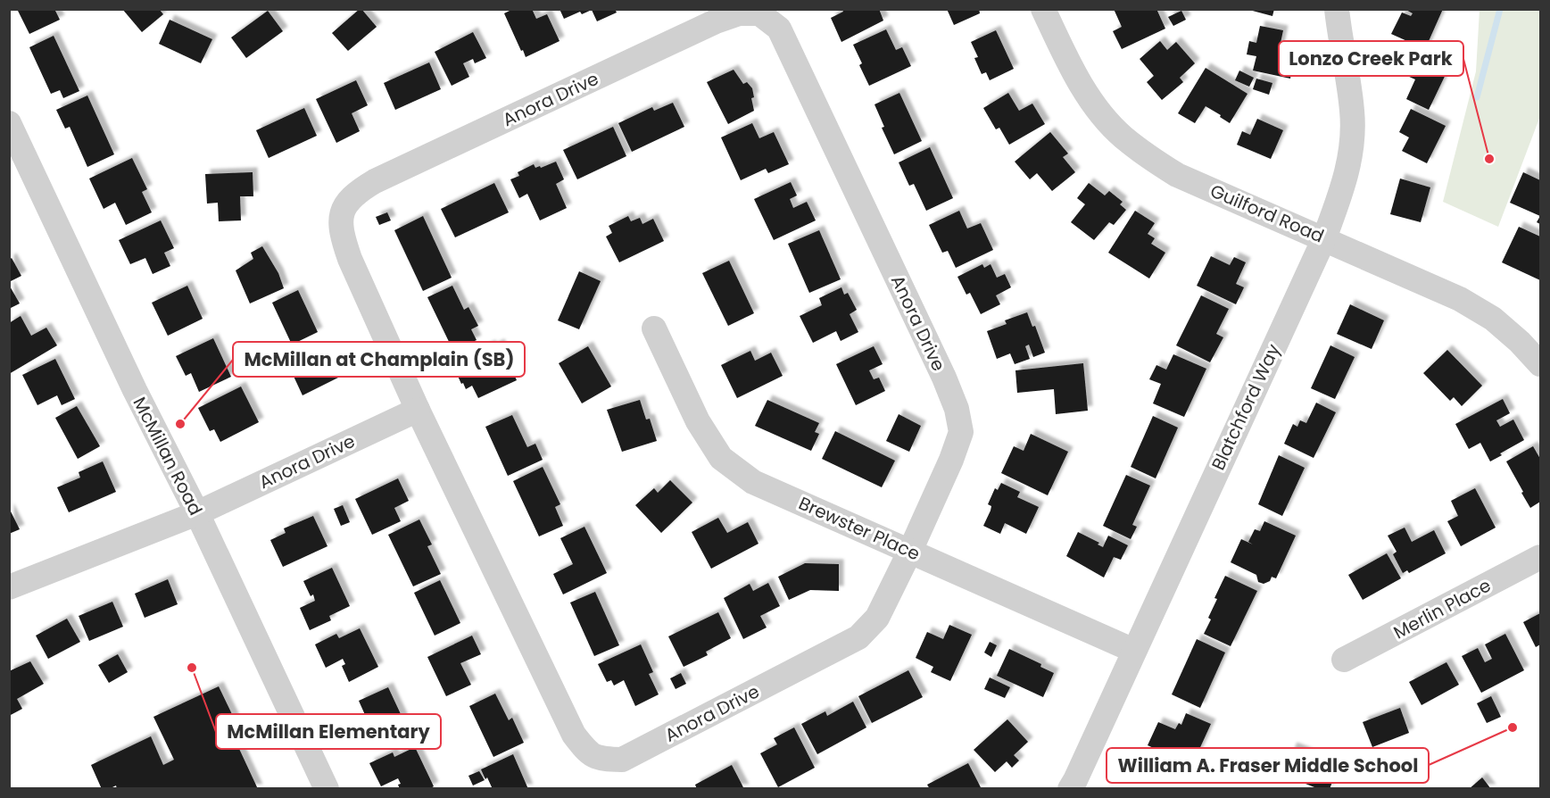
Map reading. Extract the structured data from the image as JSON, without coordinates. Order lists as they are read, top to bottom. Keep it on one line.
{"streets":{"street":["Anora Drive","Guilford Road","Blatchford Way","McMillan Road","Brewster Place","Merlin Place"]},"crossings":[["Anora Drive","McMillan Road"],["Anora Drive","Brewster Place"],["Guilford Road","Blatchford Way"],["Blatchford Way","Brewster Place"]],"places":["Lonzo Creek Park","McMillan at Champlain (SB)","McMillan Elementary","William A. Fraser Middle School"]}
